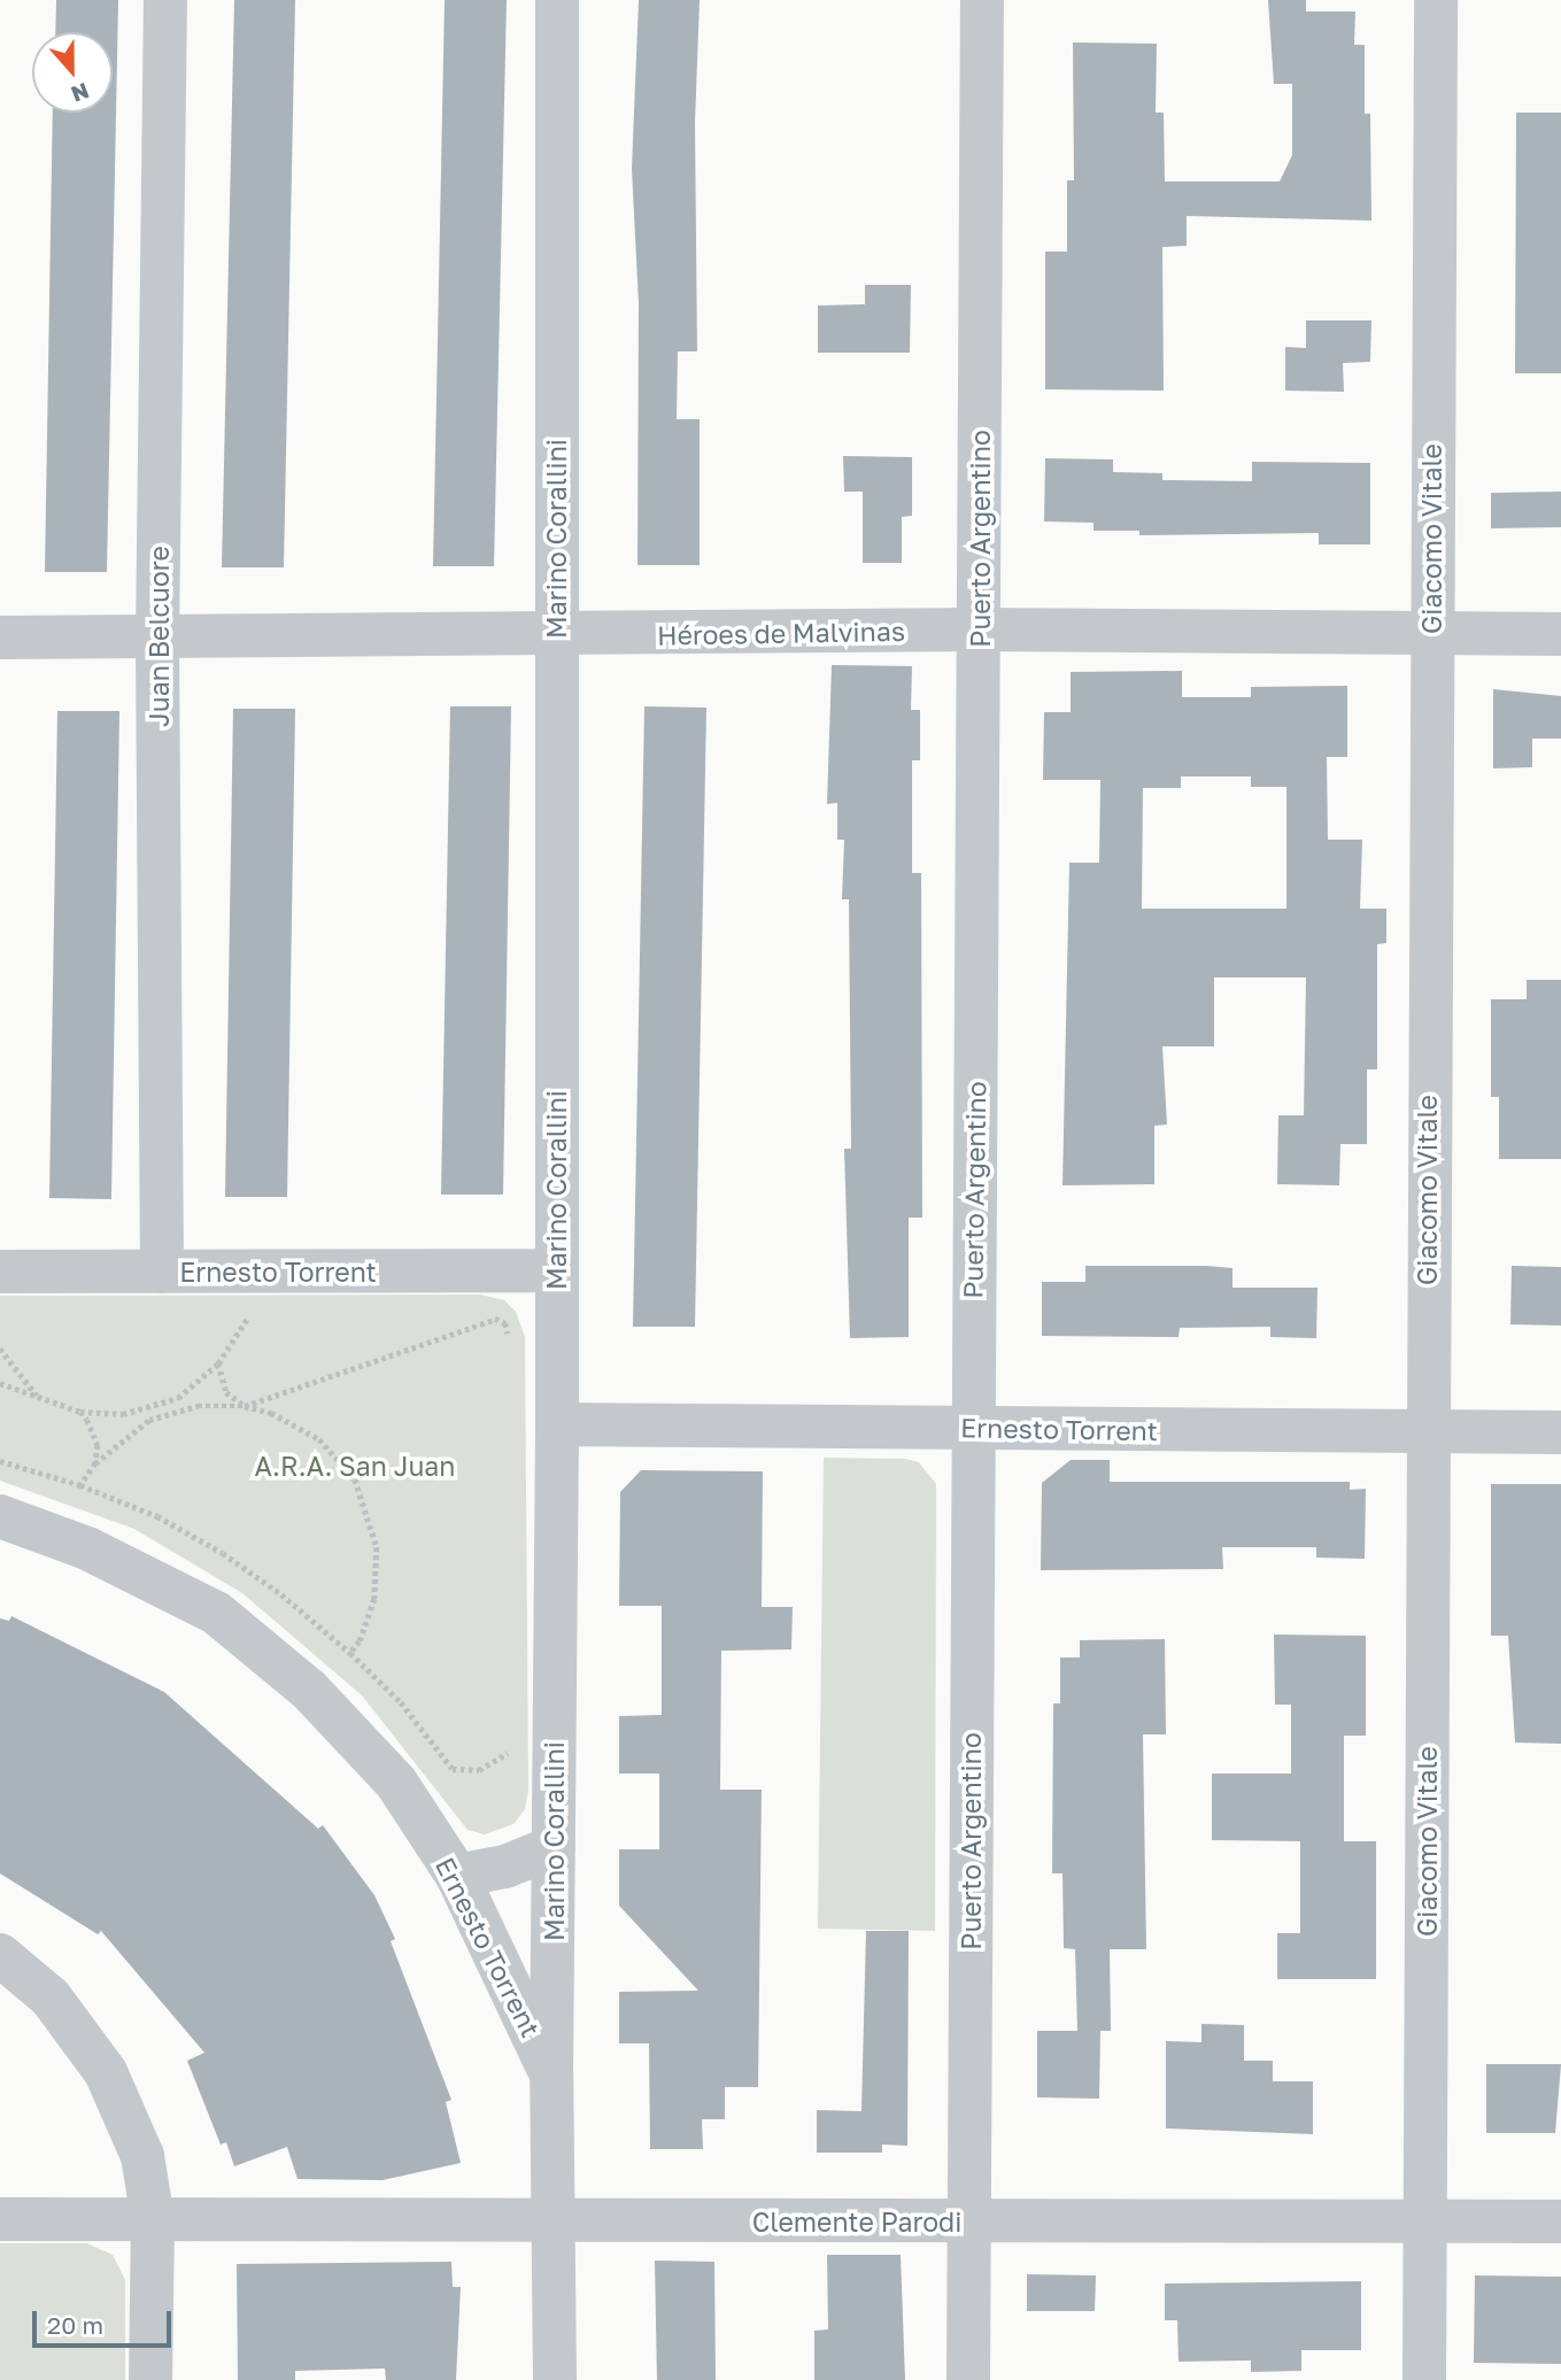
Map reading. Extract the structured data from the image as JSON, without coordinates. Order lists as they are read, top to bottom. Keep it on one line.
{"streets":{"street":["Marino Corallini","Puerto Argentino","Giacomo Vitale","Héroes de Malvinas","Juan Belcuore","Ernesto Torrent","Clemente Parodi"]},"crossings":[["Marino Corallini","Héroes de Malvinas"],["Marino Corallini","Ernesto Torrent"],["Marino Corallini","Clemente Parodi"],["Puerto Argentino","Héroes de Malvinas"],["Puerto Argentino","Ernesto Torrent"],["Puerto Argentino","Clemente Parodi"],["Giacomo Vitale","Héroes de Malvinas"],["Giacomo Vitale","Ernesto Torrent"],["Giacomo Vitale","Clemente Parodi"],["Héroes de Malvinas","Juan Belcuore"],["Juan Belcuore","Ernesto Torrent"]],"parks":["A.R.A. San Juan"],"scale_bar":"20 m","north":"bottom"}
